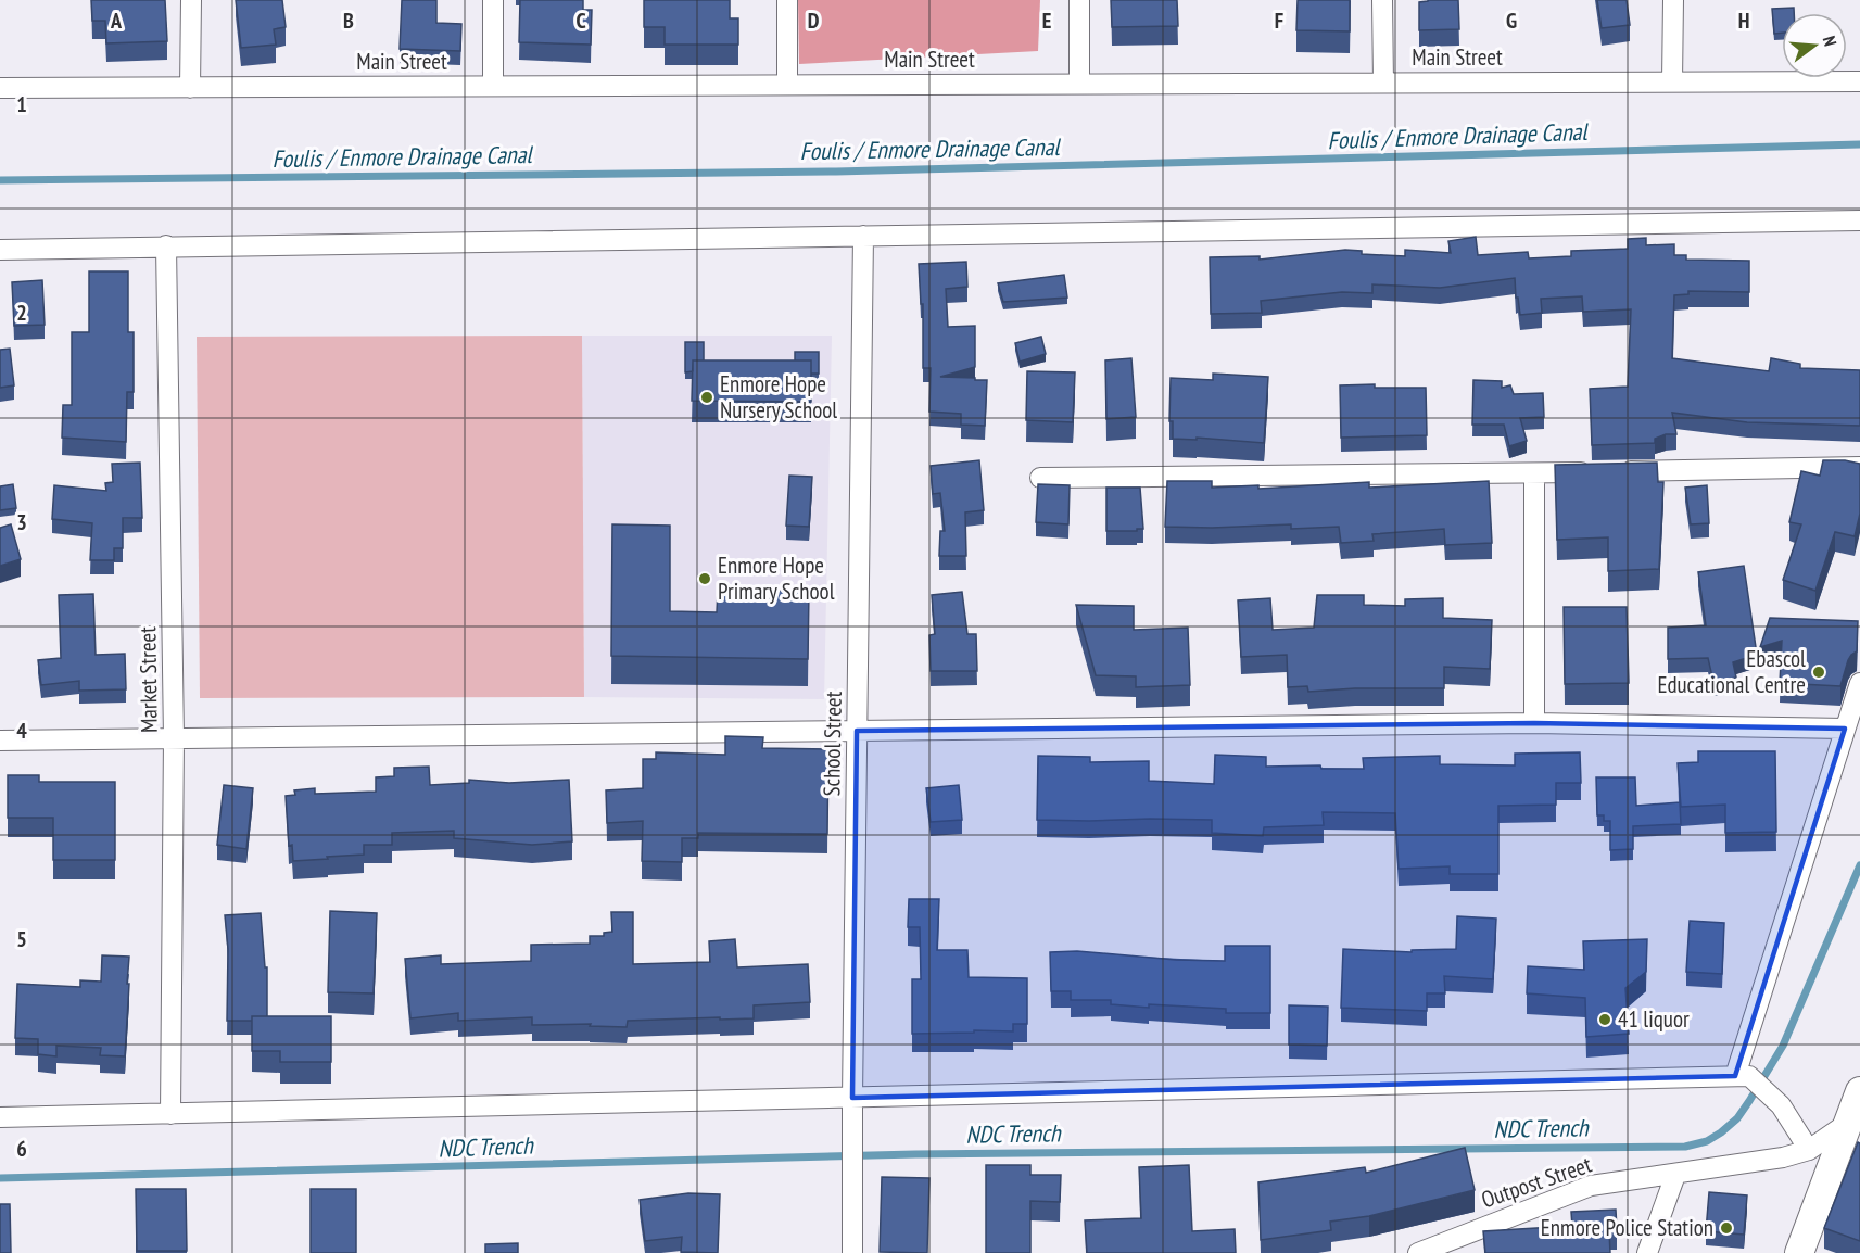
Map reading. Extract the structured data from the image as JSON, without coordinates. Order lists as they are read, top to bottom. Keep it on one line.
{"streets":{"street":["Main Street","Market Street","School Street","Outpost Street"]},"water":["Foulis / Enmore Drainage Canal","NDC Trench"],"places":["Enmore Hope Nursery School","Enmore Hope Primary School","Ebascol Educational Centre","41 liquor","Enmore Police Station"],"north":"right","grid":{"columns":["A","B","C","D","E","F","G","H"],"rows":["1","2","3","4","5","6"]}}
